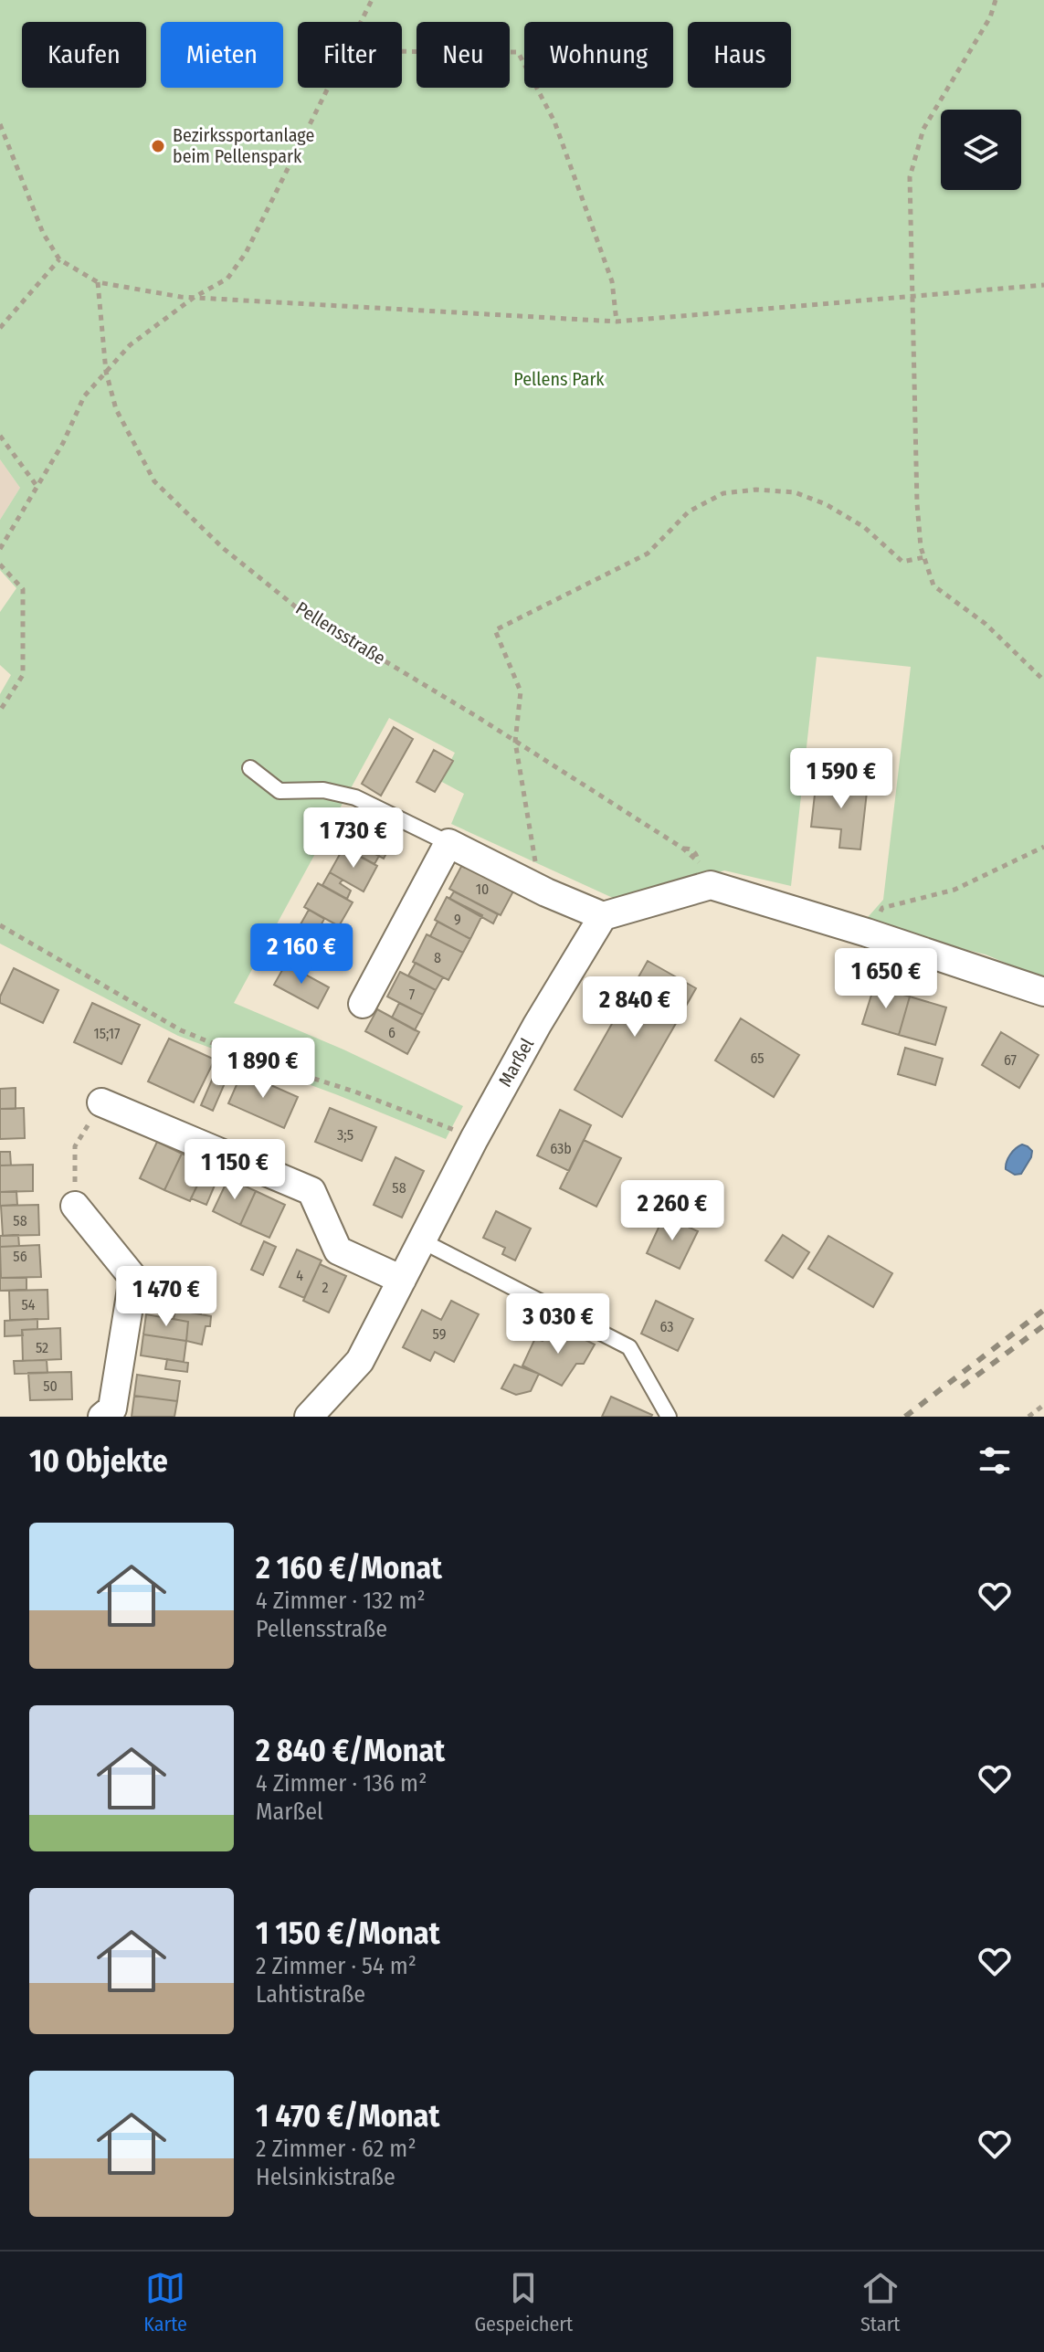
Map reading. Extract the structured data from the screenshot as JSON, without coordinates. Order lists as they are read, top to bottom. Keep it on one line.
{"streets":{"street":["Marßel"],"path":["Pellensstraße"]},"parks":["Pellens Park"],"places":["Bezirkssportanlage beim Pellenspark"],"house_numbers":["10","9","8","7","6","15;17","65","67","3;5","63b","58","58","56","4","2","54","63","59","52","50"],"page":{"chip":["Kaufen","Mieten","Filter","Neu","Wohnung","Haus"],"price":["1 590 €","1 730 €","2 160 €","1 650 €","2 840 €","1 890 €","1 150 €","2 260 €","1 470 €","3 030 €"],"heading":"10 Objekte","list":[{"name":"2 160 €/Monat","note":"4 Zimmer · 132 m² · Pellensstraße"},{"name":"2 840 €/Monat","note":"4 Zimmer · 136 m² · Marßel"},{"name":"1 150 €/Monat","note":"2 Zimmer · 54 m² · Lahtistraße"},{"name":"1 470 €/Monat","note":"2 Zimmer · 62 m² · Helsinkistraße"}],"tabs":["Karte","Gespeichert","Start"]}}
